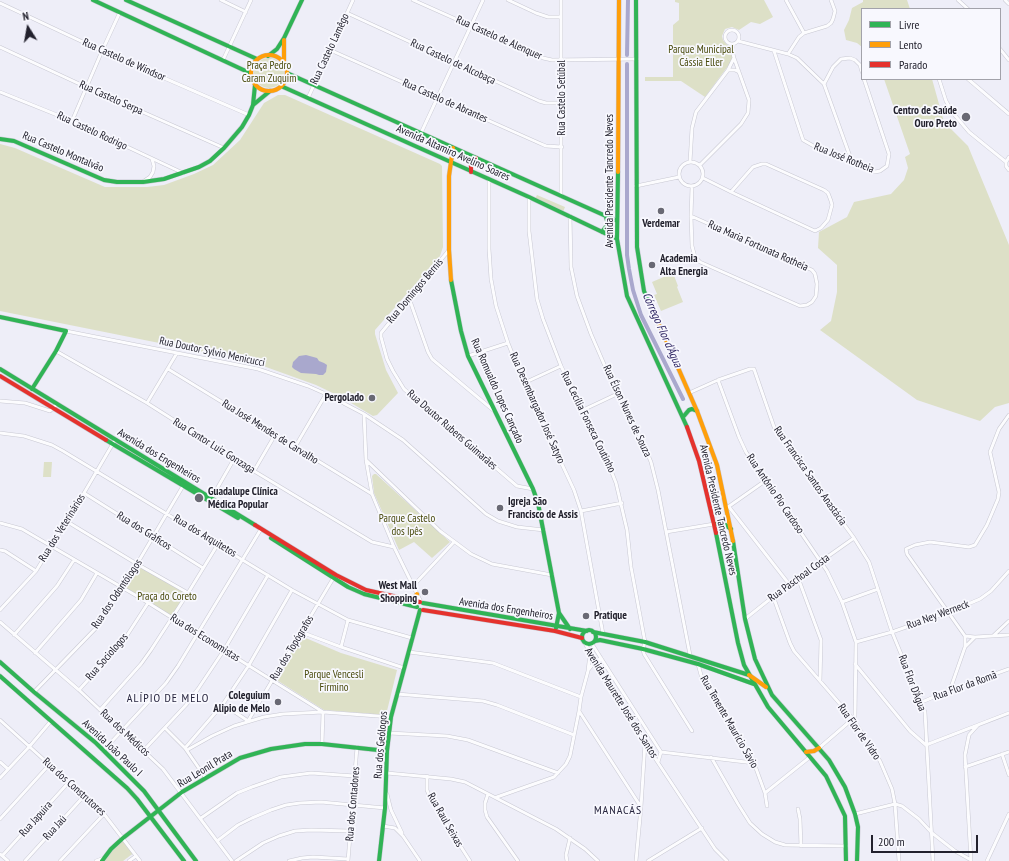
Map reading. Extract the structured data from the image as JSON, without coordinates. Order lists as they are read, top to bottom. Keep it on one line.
{"streets":{"street":["Rua Castelo de Alenquer","Rua Castelo Lamêgo","Rua Castelo de Windsor","Rua Castelo de Alcobaça","Rua Castelo Serpa","Rua Castelo Setúbal","Rua Castelo de Abrantes","Rua Castelo Rodrigo","Rua Castelo Montalvão","Avenida Altamiro Avelino Soares","Rua José Rotheia","Avenida Presidente Tancredo Neves","Rua Maria Fortunata Rotheia","Rua Domingos Bernis","Rua Doutor Sylvio Menicucci","Rua Romualdo Lopes Cançado","Rua Desembargador José Satyro","Rua Élson Nunes de Souza","Rua Cecília Fonseca Coutinho","Rua Doutor Rubens Guimarães","Rua José Mendes de Carvalho","Rua Cantor Luiz Gonzaga","Avenida dos Engenheiros","Rua Francisca Santos Anastácia","Rua Antônio Pio Cardoso","Rua dos Veterinários","Rua dos Gráficos","Rua dos Arquitetos","Rua Paschoal Costa","Rua dos Odontólogos","Rua Ney Werneck","Rua dos Economistas","Rua dos Topógrafos","Rua Sociologos","Rua Flor D'Água","Rua Flor da Romã","Avenida Maurette José dos Santos","Rua Tenente Maurício Sávio","Rua Flor de Vidro","Rua dos Médicos","Rua dos Geólogos","Avenida João Paulo I","Rua Leonil Prata","Rua dos Construtores","Rua dos Contadores","Rua Japuira","Rua Raul Seixas","Rua Jaú"]},"crossings":[["Rua Castelo de Alenquer","Rua Castelo Setúbal"],["Rua Castelo de Alenquer","Avenida Presidente Tancredo Neves"],["Rua Castelo Lamêgo","Rua Castelo de Alcobaça"],["Rua Castelo Lamêgo","Rua Castelo de Abrantes"],["Rua Castelo Lamêgo","Avenida Altamiro Avelino Soares"],["Rua Castelo de Windsor","Rua Castelo Montalvão"],["Rua Castelo de Alcobaça","Rua Castelo Setúbal"],["Rua Castelo Serpa","Rua Castelo Montalvão"],["Rua Castelo Setúbal","Rua Castelo de Abrantes"],["Rua Castelo Setúbal","Avenida Altamiro Avelino Soares"],["Rua Castelo Rodrigo","Rua Castelo Montalvão"],["Avenida Altamiro Avelino Soares","Avenida Presidente Tancredo Neves"],["Avenida Altamiro Avelino Soares","Rua Romualdo Lopes Cançado"],["Avenida Altamiro Avelino Soares","Rua Desembargador José Satyro"],["Avenida Altamiro Avelino Soares","Rua Élson Nunes de Souza"],["Avenida Altamiro Avelino Soares","Rua Cecília Fonseca Coutinho"],["Avenida Presidente Tancredo Neves","Rua Paschoal Costa"],["Rua Domingos Bernis","Rua Romualdo Lopes Cançado"],["Rua Domingos Bernis","Rua Doutor Rubens Guimarães"],["Rua Doutor Sylvio Menicucci","Rua Romualdo Lopes Cançado"],["Rua Romualdo Lopes Cançado","Rua Doutor Rubens Guimarães"],["Rua Romualdo Lopes Cançado","Avenida dos Engenheiros"],["Avenida dos Engenheiros","Rua dos Veterinários"],["Avenida dos Engenheiros","Rua dos Odontólogos"],["Avenida dos Engenheiros","Rua dos Topógrafos"],["Avenida dos Engenheiros","Avenida Maurette José dos Santos"],["Avenida dos Engenheiros","Rua dos Geólogos"],["Rua Francisca Santos Anastácia","Rua Antônio Pio Cardoso"],["Rua Francisca Santos Anastácia","Rua Paschoal Costa"],["Rua Francisca Santos Anastácia","Rua Flor D'Água"],["Rua Antônio Pio Cardoso","Rua Paschoal Costa"],["Rua Antônio Pio Cardoso","Rua Ney Werneck"],["Rua dos Veterinários","Rua dos Gráficos"],["Rua dos Veterinários","Rua dos Arquitetos"],["Rua dos Veterinários","Rua dos Economistas"],["Rua dos Gráficos","Rua dos Odontólogos"],["Rua dos Arquitetos","Rua dos Odontólogos"],["Rua dos Arquitetos","Rua dos Topógrafos"],["Rua dos Arquitetos","Rua dos Geólogos"],["Rua Paschoal Costa","Rua Flor D'Água"],["Rua Paschoal Costa","Rua Flor de Vidro"],["Rua dos Odontólogos","Rua dos Economistas"],["Rua dos Odontólogos","Rua dos Médicos"],["Rua dos Odontólogos","Avenida João Paulo I"],["Rua Ney Werneck","Rua Flor D'Água"],["Rua dos Economistas","Rua dos Topógrafos"],["Rua dos Economistas","Rua Sociologos"],["Rua Sociologos","Rua dos Médicos"],["Rua Flor D'Água","Rua Flor da Romã"],["Rua dos Médicos","Rua Leonil Prata"],["Rua dos Geólogos","Rua Leonil Prata"],["Avenida João Paulo I","Rua Leonil Prata"],["Rua Leonil Prata","Rua dos Construtores"],["Rua Leonil Prata","Rua dos Contadores"],["Rua dos Construtores","Rua Japuira"],["Rua dos Construtores","Rua Jaú"]],"districts":["ALÍPIO DE MELO","MANACÁS"],"water":["Córrego Flor d'Água"],"parks":["Parque Municipal Cássia Eller","Praça Pedro Caram Zuquim","Parque Castelo dos Ipês","Praça do Coreto","Parque Vencesli Firmino"],"places":["Centro de Saúde Ouro Preto","Verdemar","Academia Alta Energia","Pergolado","Guadalupe Clínica Médica Popular","Igreja São Francisco de Assis","West Mall Shopping","Pratique","Coleguium Alipio de Melo"],"legend":["Livre","Lento","Parado"],"scale_bar":"200 m","north":"top"}
